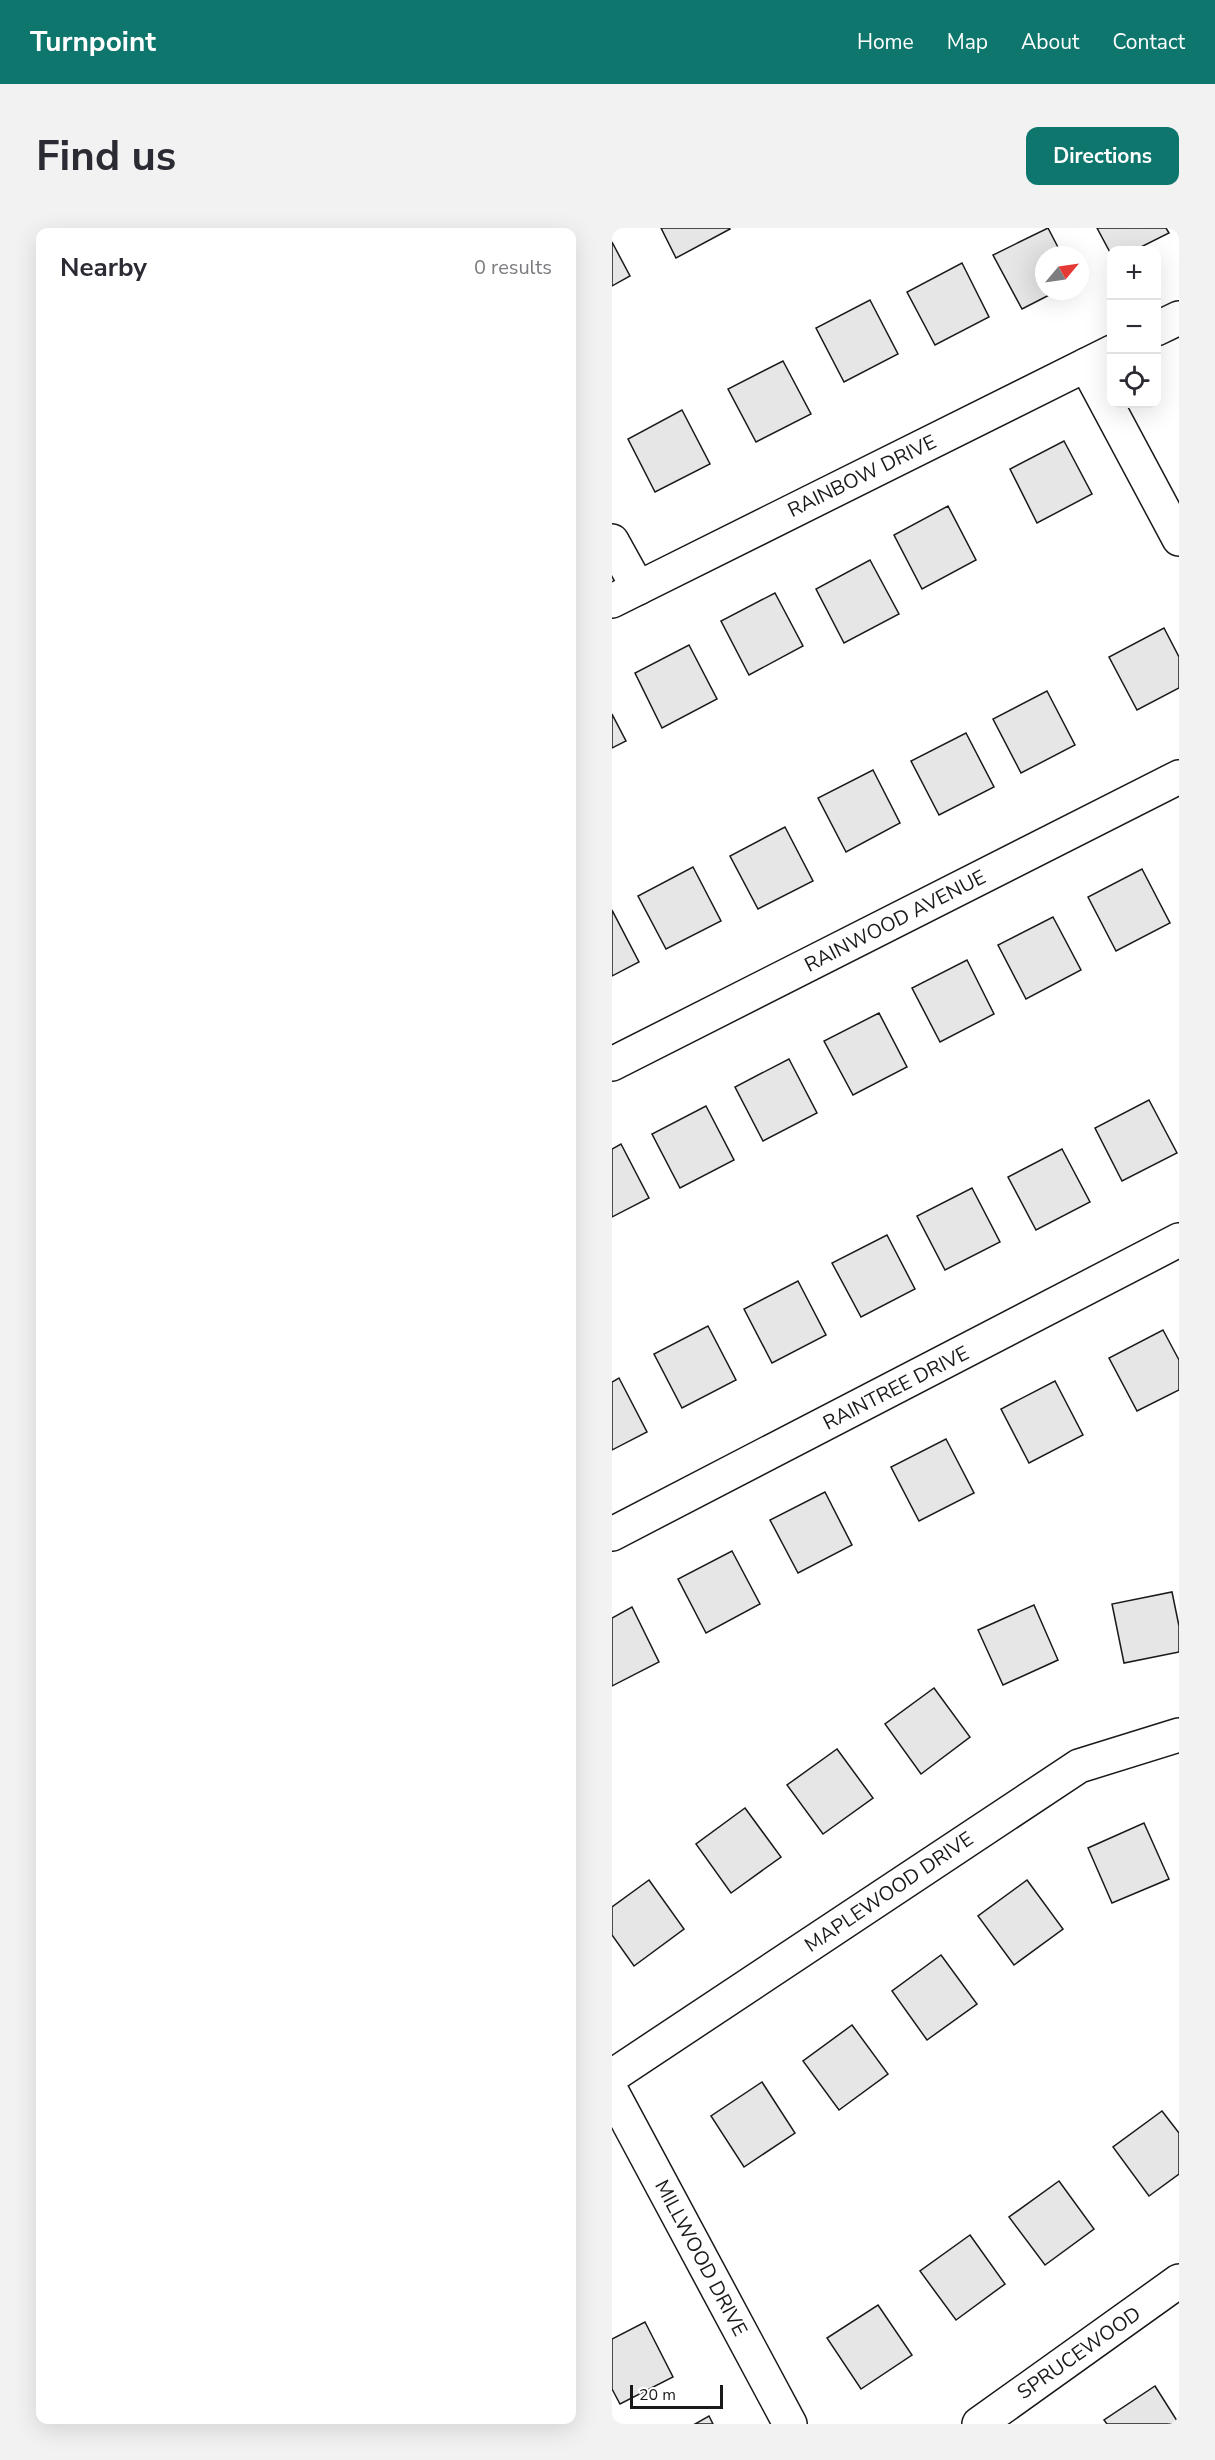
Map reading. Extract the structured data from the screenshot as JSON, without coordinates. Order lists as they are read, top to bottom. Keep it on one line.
{"streets":{"street":["RAINBOW DRIVE","RAINWOOD AVENUE","RAINTREE DRIVE","MAPLEWOOD DRIVE","MILLWOOD DRIVE","SPRUCEWOOD"]},"scale_bar":"20 m","north":"top right","page":{"header":"Turnpoint","nav":["Home","Map","About","Contact"],"buttons":"Directions","title":"Find us","heading":["Nearby","0 results"],"map_buttons":["+","−"],"scale":"20 m"}}
